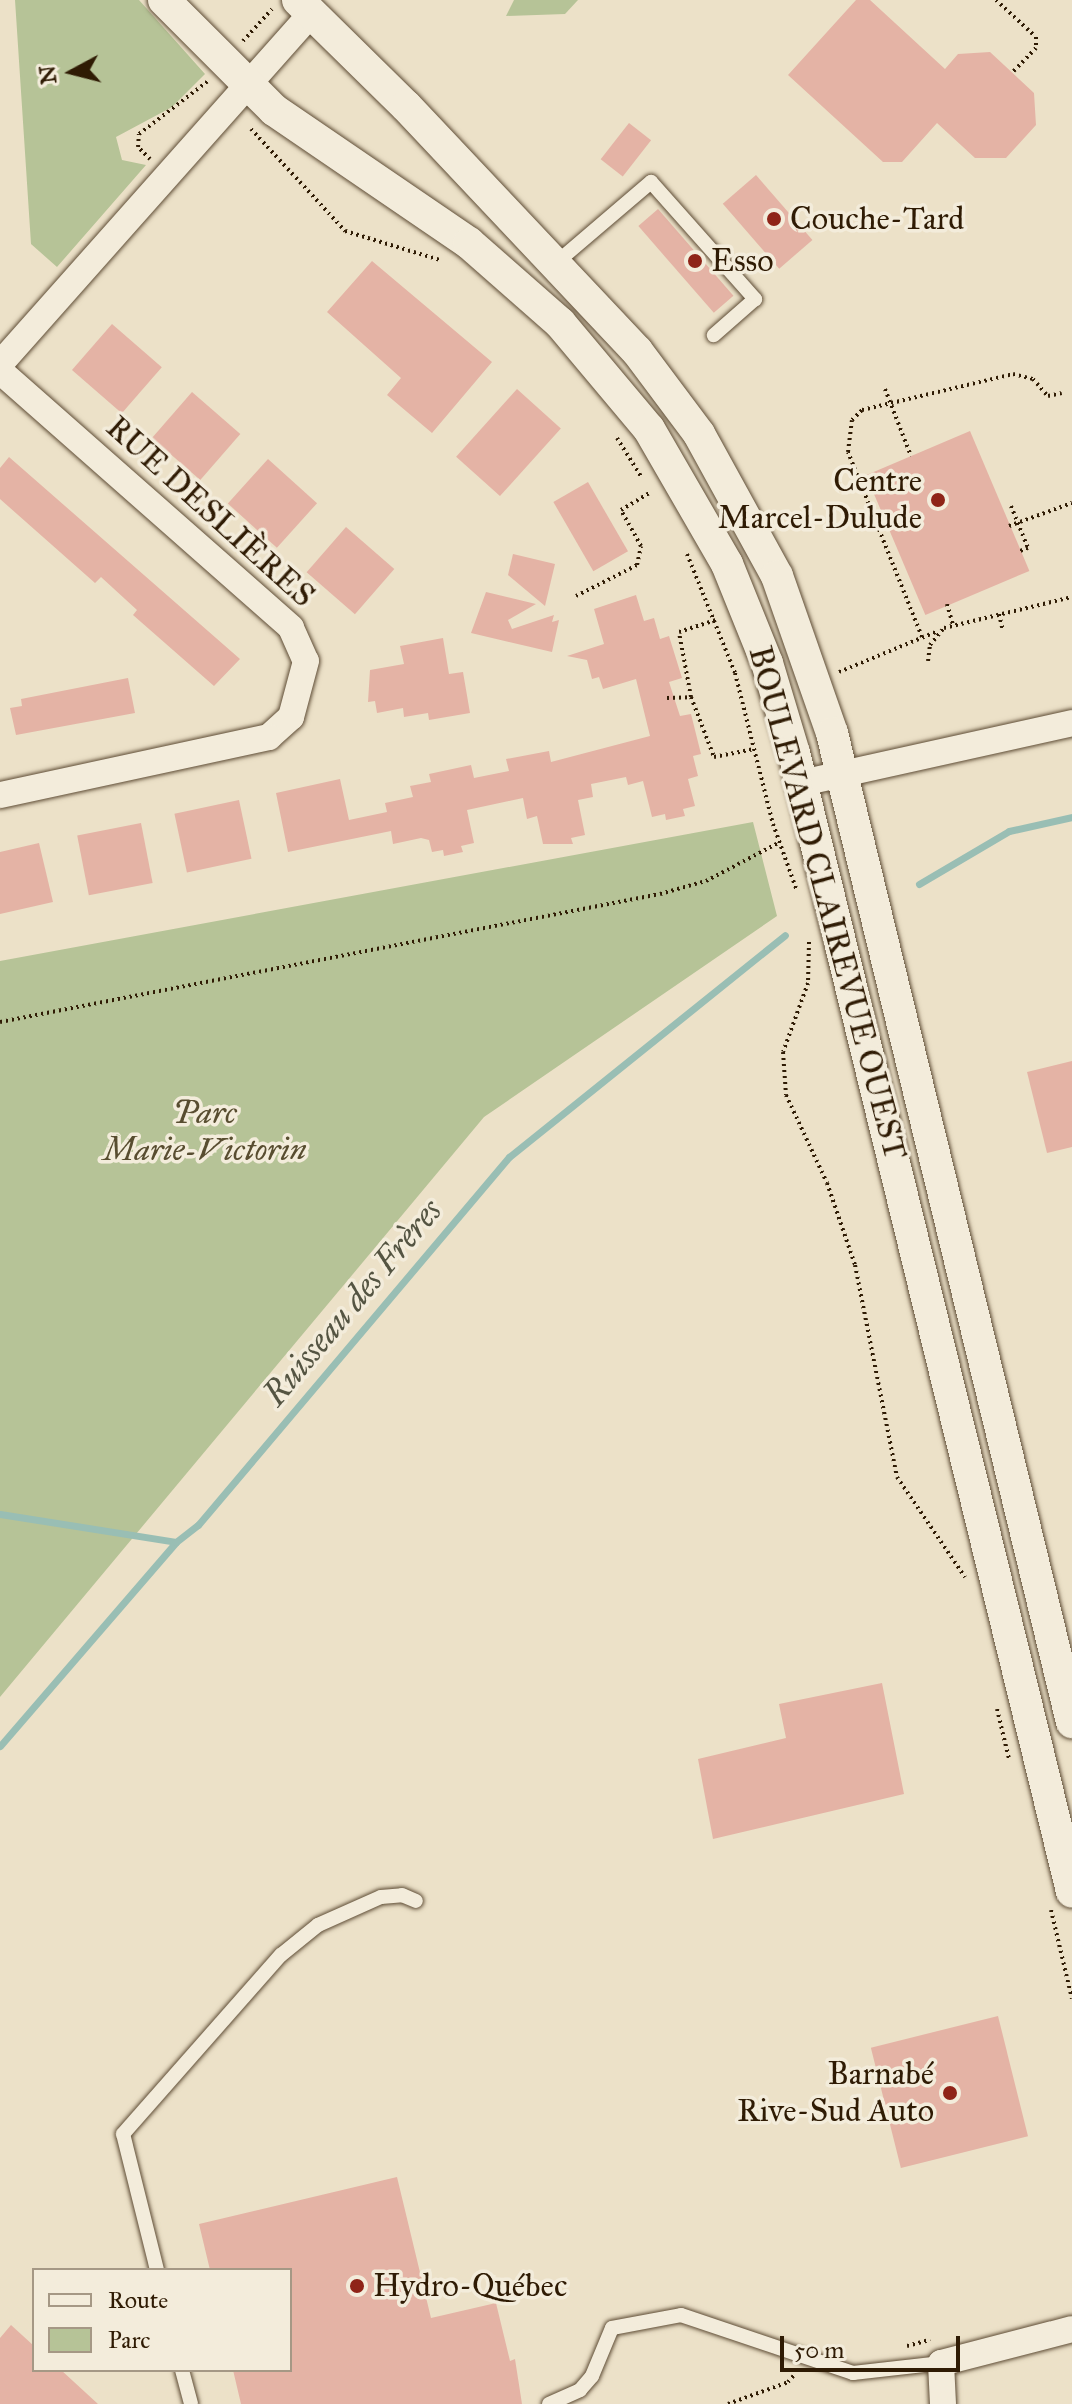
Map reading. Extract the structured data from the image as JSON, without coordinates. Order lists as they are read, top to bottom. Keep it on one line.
{"streets":{"street":["RUE DESLIÈRES","BOULEVARD CLAIREVUE OUEST"]},"water":["Ruisseau des Frères"],"parks":["Parc Marie-Victorin"],"places":["Couche-Tard","Esso","Centre Marcel-Dulude","Barnabé Rive-Sud Auto","Hydro-Québec"],"legend":["Route","Parc"],"scale_bar":"50 m","north":"left"}
